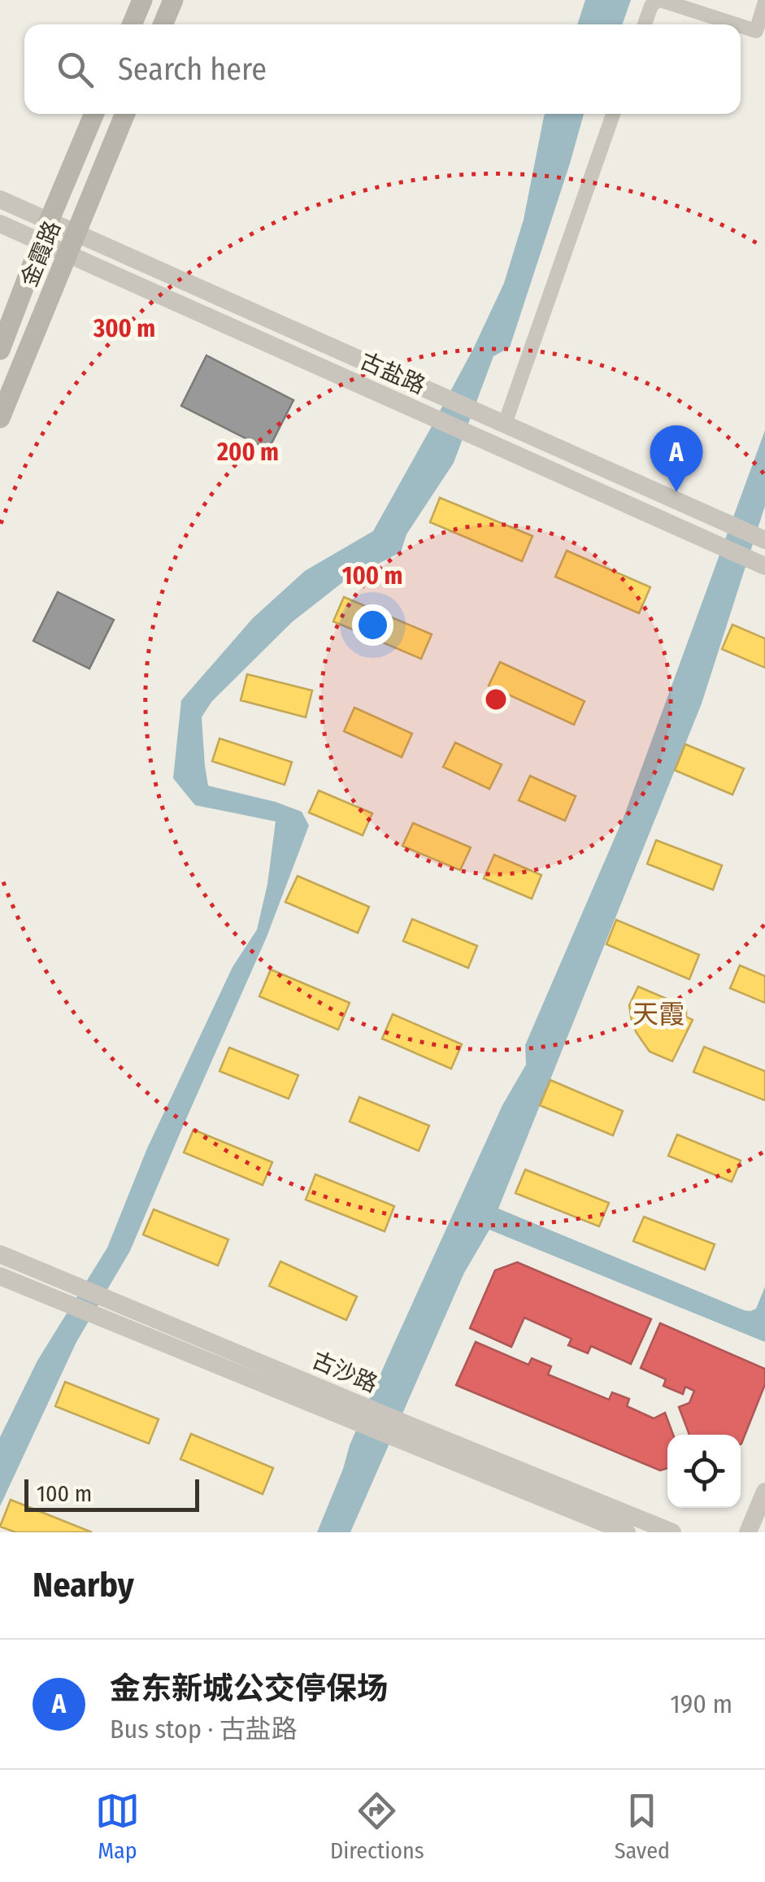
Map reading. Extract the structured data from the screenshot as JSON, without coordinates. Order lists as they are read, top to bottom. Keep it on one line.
{"streets":{"main road":["金霞路"],"street":["古盐路","古沙路"]},"crossings":[["金霞路","古盐路"]],"districts":["天霞"],"scale_bar":"100 m","page":{"search":"Search here","pins":"A","scale":"100 m","heading":"Nearby","list":[{"mark":"A","name":"金东新城公交停保场","note":"Bus stop · 古盐路","value":"190 m"}],"nav":["Map","Directions","Saved"]},"rings":["300 m","200 m","100 m"]}
